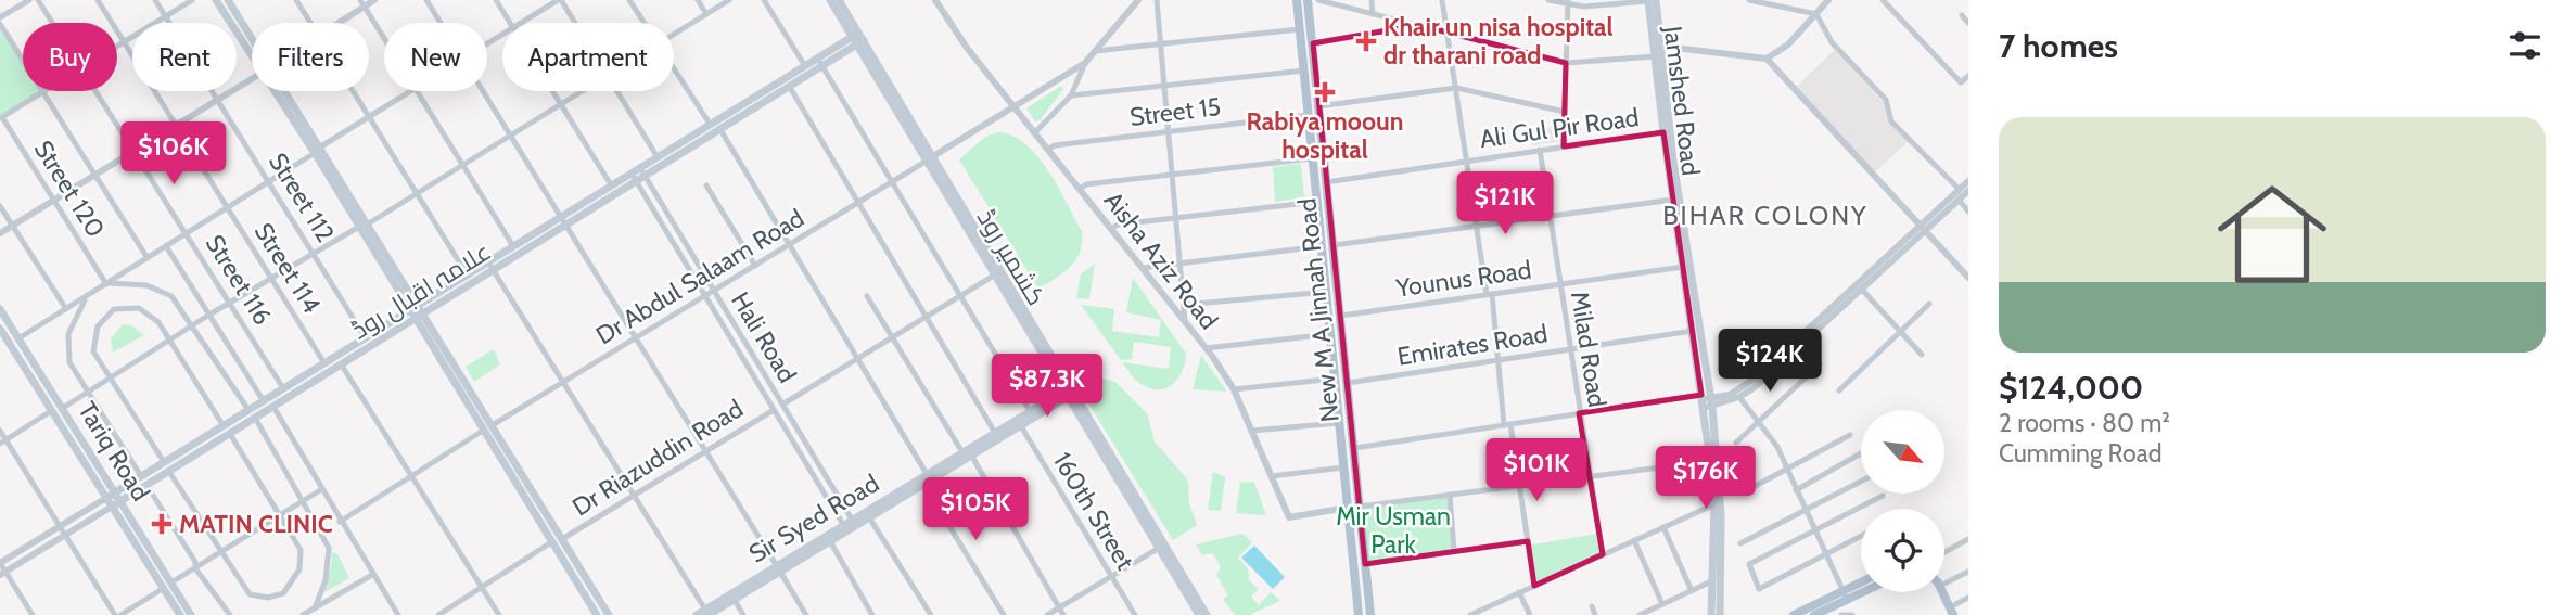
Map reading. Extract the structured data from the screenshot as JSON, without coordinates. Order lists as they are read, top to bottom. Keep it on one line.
{"streets":{"main road":["Jamshed Road","کشمیر روڈ","علامہ اقبال روڈ","New M A Jinnah Road","Tariq Road","Sir Syed Road"],"street":["Street 15","Ali Gul Pir Road","Street 120","Street 112","Aisha Aziz Road","Street 114","Dr Abdul Salaam Road","Younus Road","Street 116","Hali Road","Emirates Road","Milad Road","Dr Riazuddin Road","160th Street"]},"crossings":[["Jamshed Road","Ali Gul Pir Road"],["Jamshed Road","Younus Road"],["Jamshed Road","Emirates Road"],["Street 15","Aisha Aziz Road"],["Street 15","New M A Jinnah Road"],["Ali Gul Pir Road","New M A Jinnah Road"],["Ali Gul Pir Road","Milad Road"],["Street 112","علامہ اقبال روڈ"],["کشمیر روڈ","Dr Abdul Salaam Road"],["کشمیر روڈ","علامہ اقبال روڈ"],["کشمیر روڈ","Sir Syed Road"],["Aisha Aziz Road","New M A Jinnah Road"],["Street 114","علامہ اقبال روڈ"],["Dr Abdul Salaam Road","Hali Road"],["Younus Road","New M A Jinnah Road"],["Younus Road","Milad Road"],["Street 116","علامہ اقبال روڈ"],["علامہ اقبال روڈ","Hali Road"],["علامہ اقبال روڈ","Tariq Road"],["New M A Jinnah Road","Emirates Road"],["Hali Road","Dr Riazuddin Road"],["Hali Road","Sir Syed Road"],["Emirates Road","Milad Road"],["160th Street","Sir Syed Road"]],"districts":["BIHAR COLONY"],"parks":["Mir Usman Park"],"places":{"health":["Khair un nisa hospital dr tharani road","Rabiya mooun hospital","MATIN CLINIC"]},"north":"bottom right","page":{"heading":"7 homes","chip":["Buy","Rent","Filters","New","Apartment"],"list":[{"name":"$124,000","note":"2 rooms · 80 m² · Cumming Road"}],"price":["$106K","$121K","$124K","$87.3K","$101K","$176K","$105K"]}}
